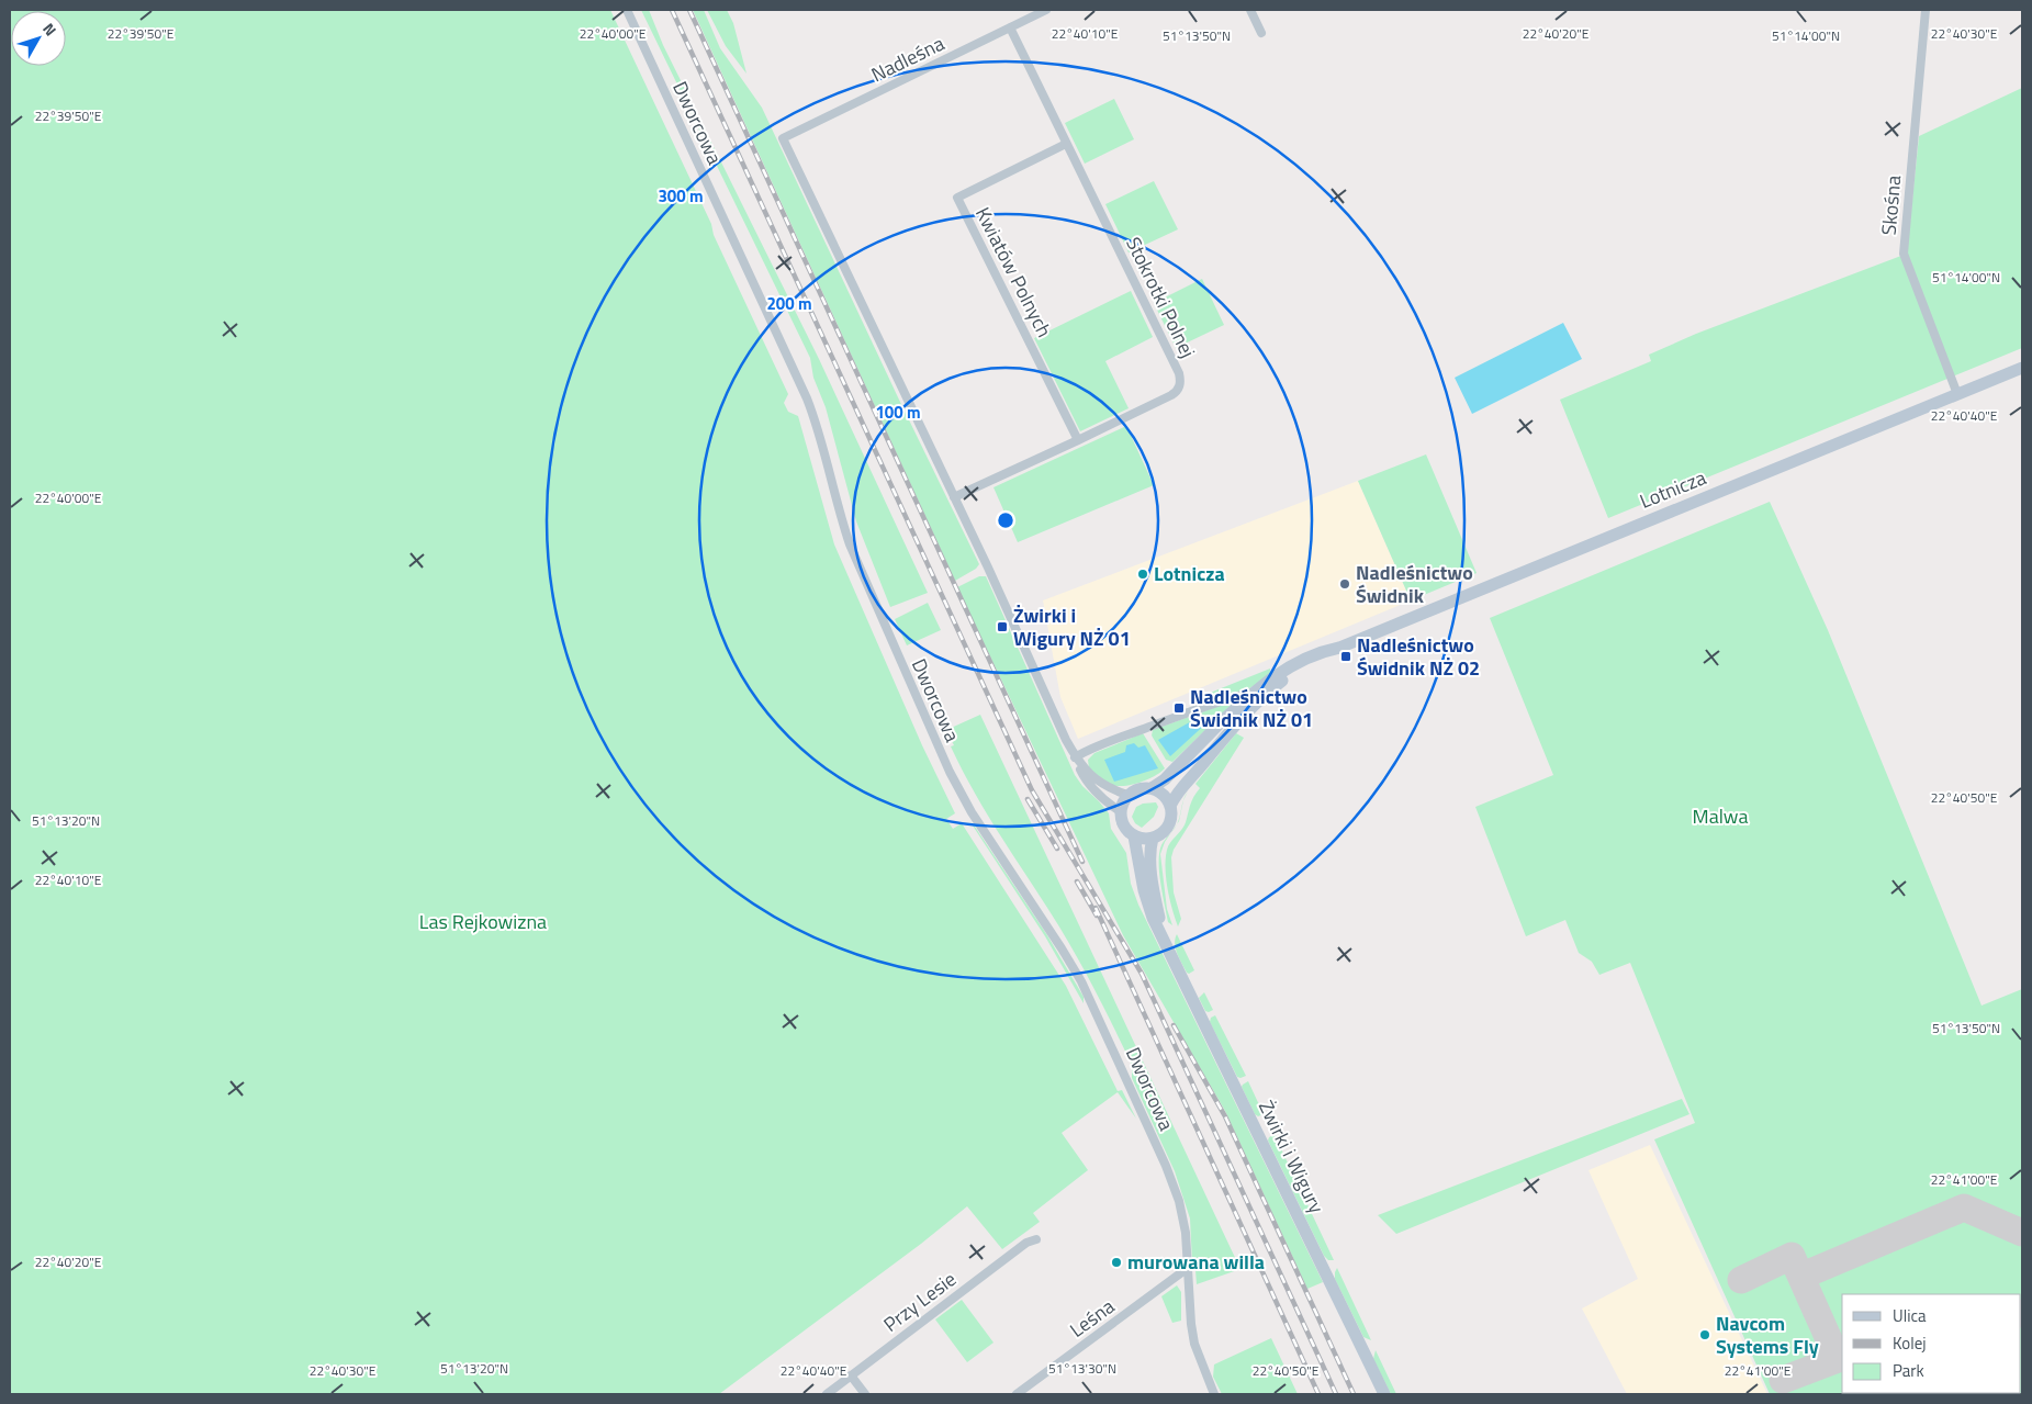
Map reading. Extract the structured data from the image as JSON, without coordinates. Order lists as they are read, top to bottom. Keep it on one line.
{"streets":{"main road":["Lotnicza","Żwirki i Wigury"],"street":["Nadleśna","Dworcowa","Skośna","Kwiatów Polnych","Stokrotki Polnej","Przy Lesie","Leśna"]},"crossings":[["Nadleśna","Stokrotki Polnej"],["Dworcowa","Leśna"],["Skośna","Lotnicza"],["Kwiatów Polnych","Stokrotki Polnej"],["Lotnicza","Żwirki i Wigury"]],"parks":["Malwa","Las Rejkowizna"],"places":{"other":["Lotnicza","Nadleśnictwo Świdnik","murowana willa","Navcom Systems Fly"],"transit":["Żwirki i Wigury NŻ 01","Nadleśnictwo Świdnik NŻ 02","Nadleśnictwo Świdnik NŻ 01"]},"legend":["Ulica","Kolej","Park"],"north":"top right","coordinates":["22°40'10\"E","22°39'50\"E","22°40'00\"E","22°40'20\"E","22°40'30\"E","51°13'50\"N","51°14'00\"N","22°40'40\"E","22°40'50\"E","51°13'20\"N","22°41'00\"E","51°13'30\"N"],"rings":["300 m","200 m","100 m"]}
